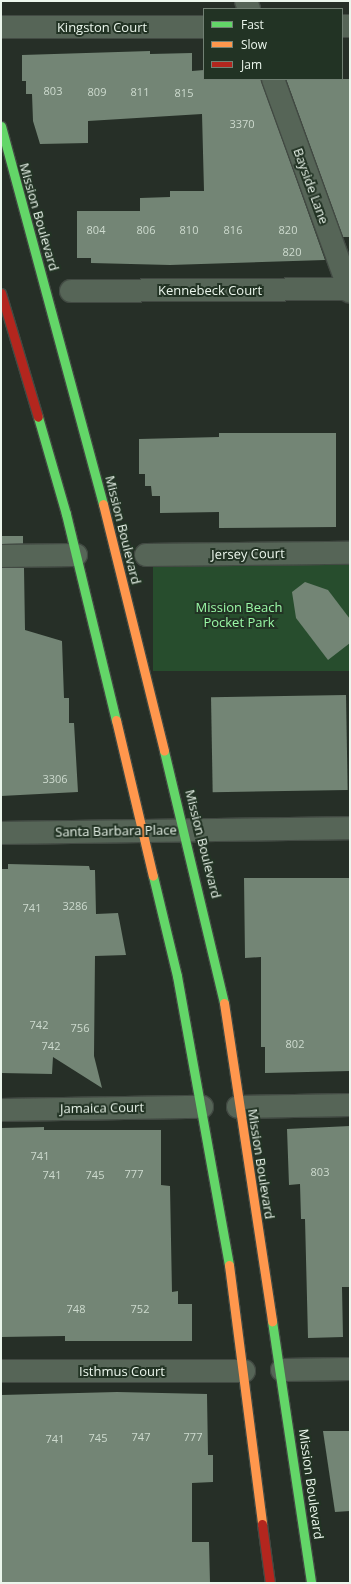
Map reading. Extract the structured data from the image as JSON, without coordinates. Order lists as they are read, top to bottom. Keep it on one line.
{"streets":{"main road":["Mission Boulevard"],"street":["Kingston Court","Bayside Lane","Kennebeck Court","Jersey Court","Santa Barbara Place","Jamaica Court","Isthmus Court"]},"crossings":[["Bayside Lane","Kennebeck Court"],["Mission Boulevard","Santa Barbara Place"]],"parks":["Mission Beach Pocket Park"],"house_numbers":["803","809","811","815","3370","804","806","810","816","820","820","3306","3286","741","742","756","802","742","741","803","777","741","745","748","752","747","777","745","741"],"legend":["Fast","Slow","Jam"]}
